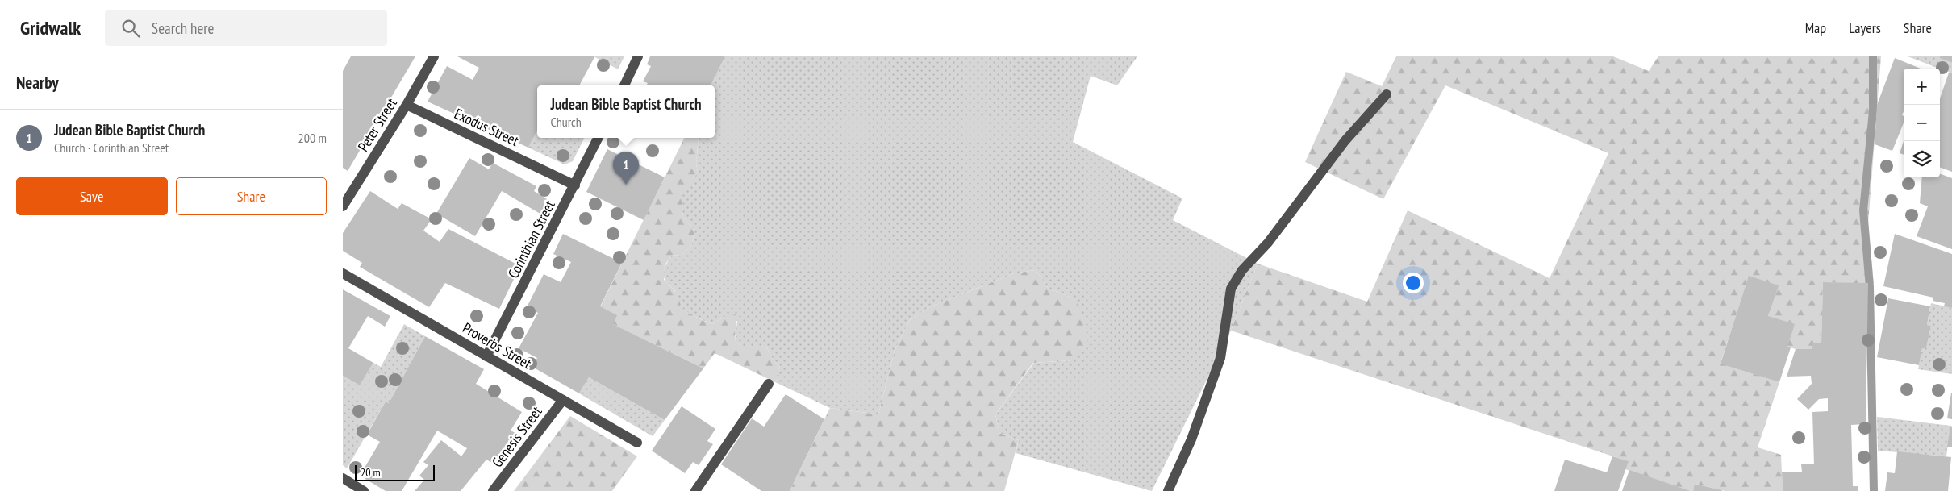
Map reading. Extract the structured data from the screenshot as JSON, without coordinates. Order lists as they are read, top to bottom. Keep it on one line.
{"streets":{"street":["Peter Street","Exodus Street","Corinthian Street","Proverbs Street","Genesis Street"]},"crossings":[["Peter Street","Exodus Street"],["Exodus Street","Corinthian Street"],["Corinthian Street","Proverbs Street"],["Proverbs Street","Genesis Street"]],"scale_bar":"20 m","page":{"header":"Gridwalk","search":"Search here","nav":["Map","Layers","Share"],"heading":"Nearby","map_buttons":["+","−"],"popup":["Judean Bible Baptist Church","Church"],"list":[{"mark":"1","name":"Judean Bible Baptist Church","note":"Church · Corinthian Street","value":"200 m"}],"pins":"1","buttons":["Save","Share"],"scale":"20 m"}}
